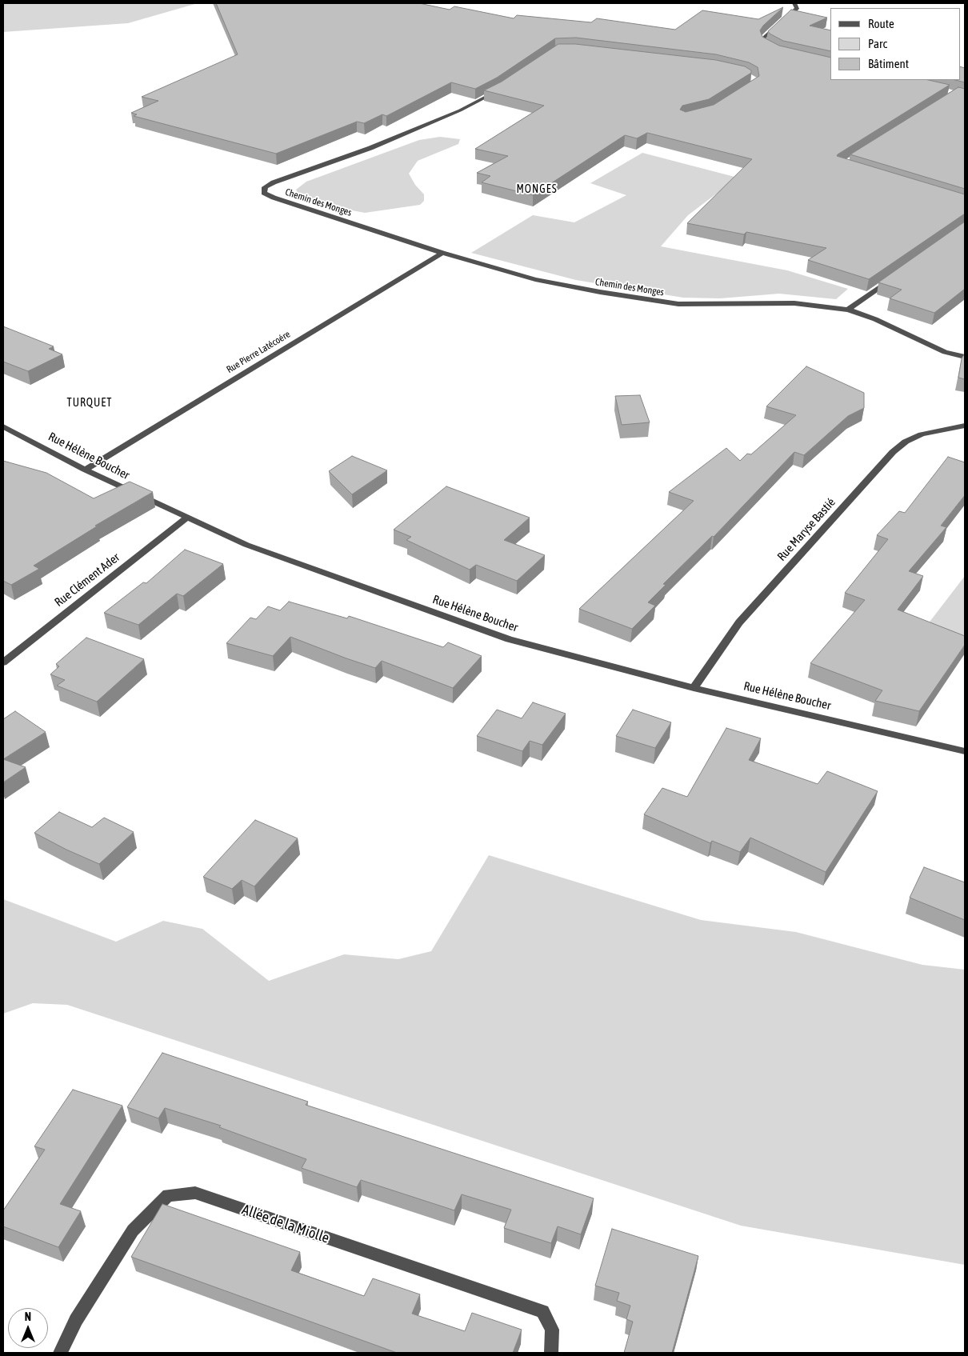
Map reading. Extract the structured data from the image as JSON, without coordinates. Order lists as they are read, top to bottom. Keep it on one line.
{"streets":{"street":["Chemin des Monges","Rue Pierre Latécoére","Rue Hélène Boucher","Rue Maryse Bastié","Rue Clément Ader","Allée de la Miolle"]},"crossings":[["Chemin des Monges","Rue Pierre Latécoére"],["Rue Pierre Latécoére","Rue Hélène Boucher"],["Rue Hélène Boucher","Rue Maryse Bastié"],["Rue Hélène Boucher","Rue Clément Ader"]],"districts":["MONGES","TURQUET"],"legend":["Route","Parc","Bâtiment"],"north":"top"}
